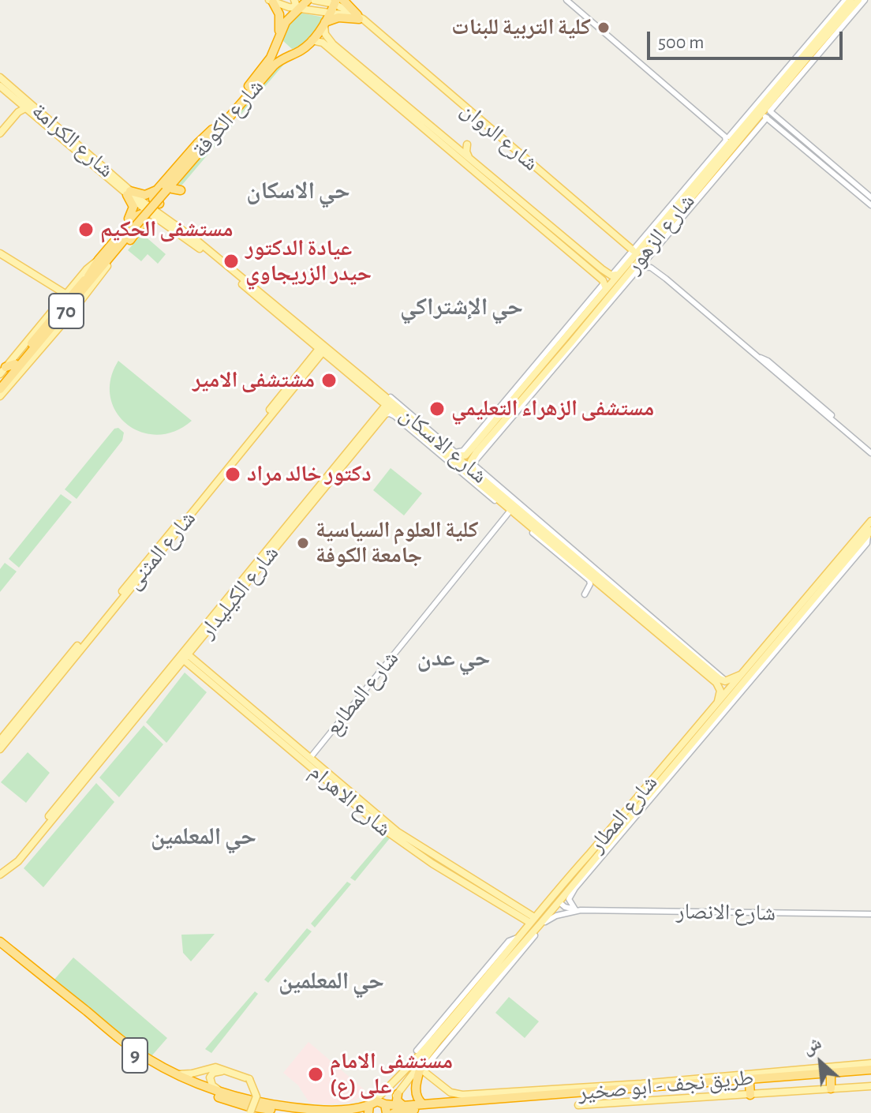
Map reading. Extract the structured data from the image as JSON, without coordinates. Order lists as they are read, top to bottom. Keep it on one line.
{"streets":{"highway":["شارع الكوفة","70","9","طريق نجف - ابو صخير"],"main road":["شارع الروان","شارع الكرامة","شارع الزهور","شارع الاسكان","شارع المثنى","شارع الكيليدار","شارع الاهرام","شارع المطار"],"street":["شارع المطابع","شارع الانصار"]},"crossings":[["شارع الكوفة","70"],["شارع الروان","70"],["شارع الكرامة","شارع الاسكان"],["شارع الزهور","شارع الاسكان"],["شارع الاسكان","شارع المثنى"],["شارع الاسكان","شارع الكيليدار"],["شارع الاسكان","شارع المطار"],["شارع الكيليدار","شارع الاهرام"],["شارع المطابع","شارع الاهرام"],["شارع الاهرام","شارع المطار"],["شارع الاهرام","شارع الانصار"],["شارع المطار","شارع الانصار"],["شارع المطار","9"],["شارع المطار","طريق نجف - ابو صخير"],["9","طريق نجف - ابو صخير"]],"districts":["حي الاسكان","حي الإشتراكي","حي عدن","حي المعلمین","حي المعلمين"],"places":["كلية التربية للبنات","مستشفى الحكيم","عيادة الدكتور حيدر الزريجاوي","مشتشفى الامير","مستشفى الزهراء التعليمي","دكتور خالد مراد","كلية العلوم السياسية جامعة الكوفة","مستشفی الامام علی (ع)"],"scale_bar":"500 m","north":"top left"}
